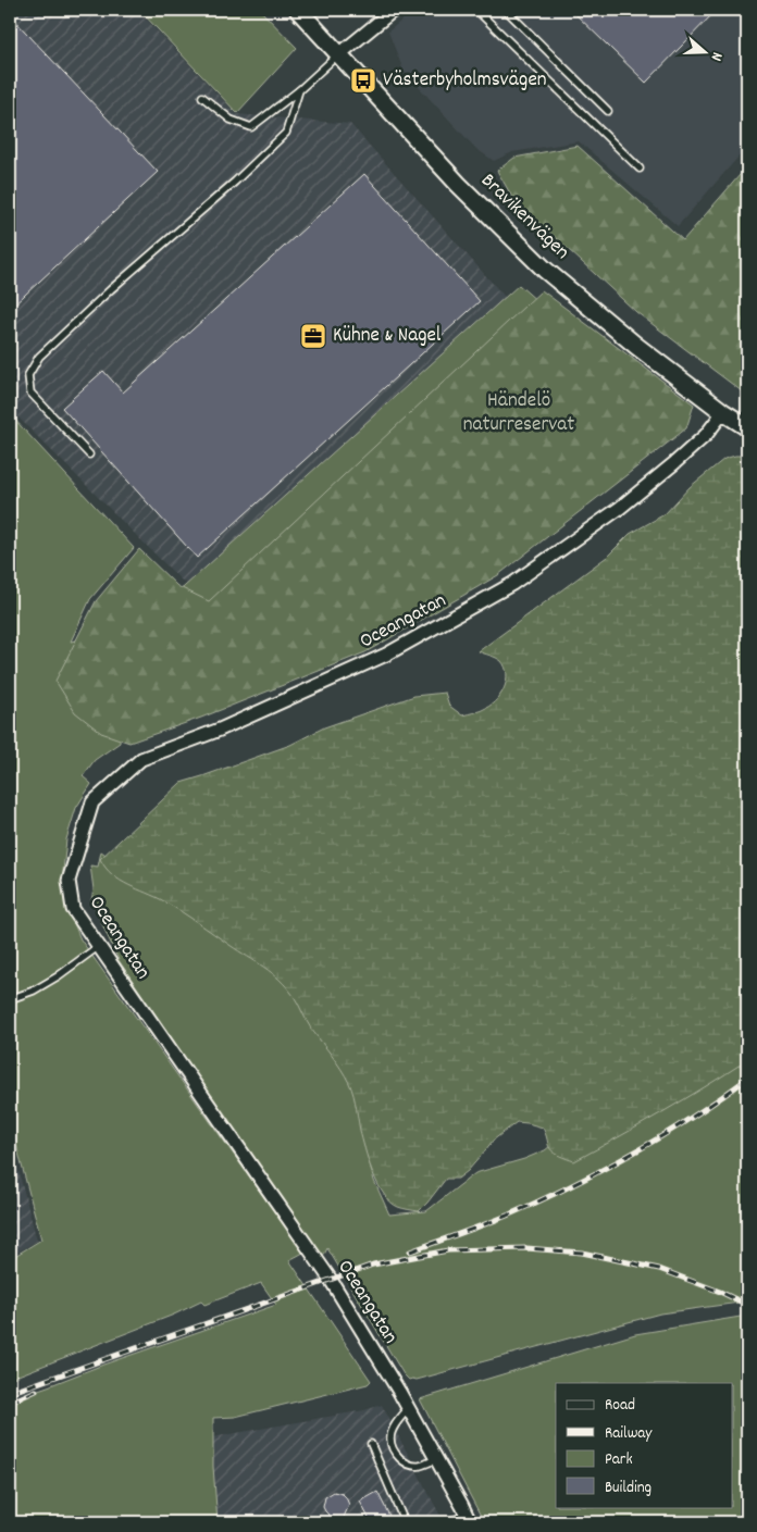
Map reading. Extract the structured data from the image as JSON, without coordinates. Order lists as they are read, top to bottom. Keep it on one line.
{"streets":{"street":["Bravikenvägen","Oceangatan"]},"crossings":[["Bravikenvägen","Oceangatan"]],"parks":["Händelö naturreservat"],"places":{"bus stop":["Västerbyholmsvägen"],"office":["Kühne & Nagel"]},"legend":["Road","Railway","Park","Building"],"north":"right"}
